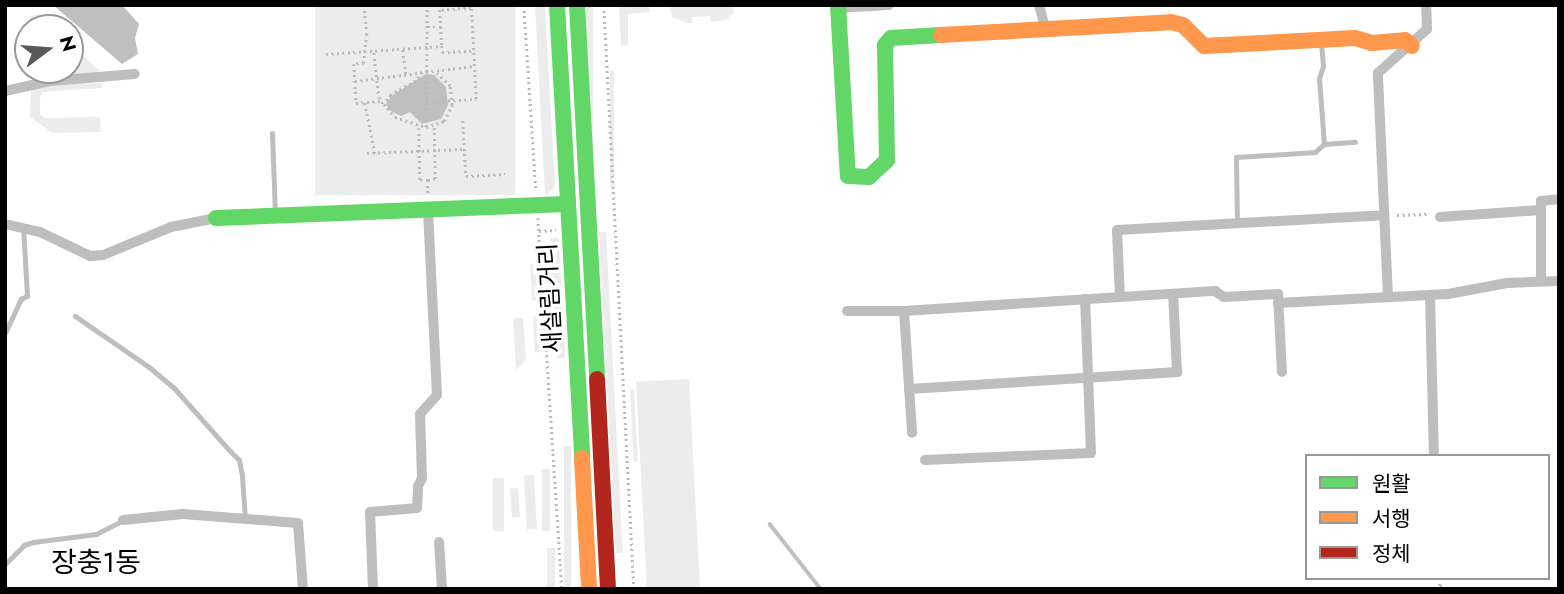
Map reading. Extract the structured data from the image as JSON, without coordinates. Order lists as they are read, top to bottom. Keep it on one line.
{"streets":{"street":["새살림거리"]},"districts":["장충1동"],"legend":["원활","서행","정체"],"north":"right"}
